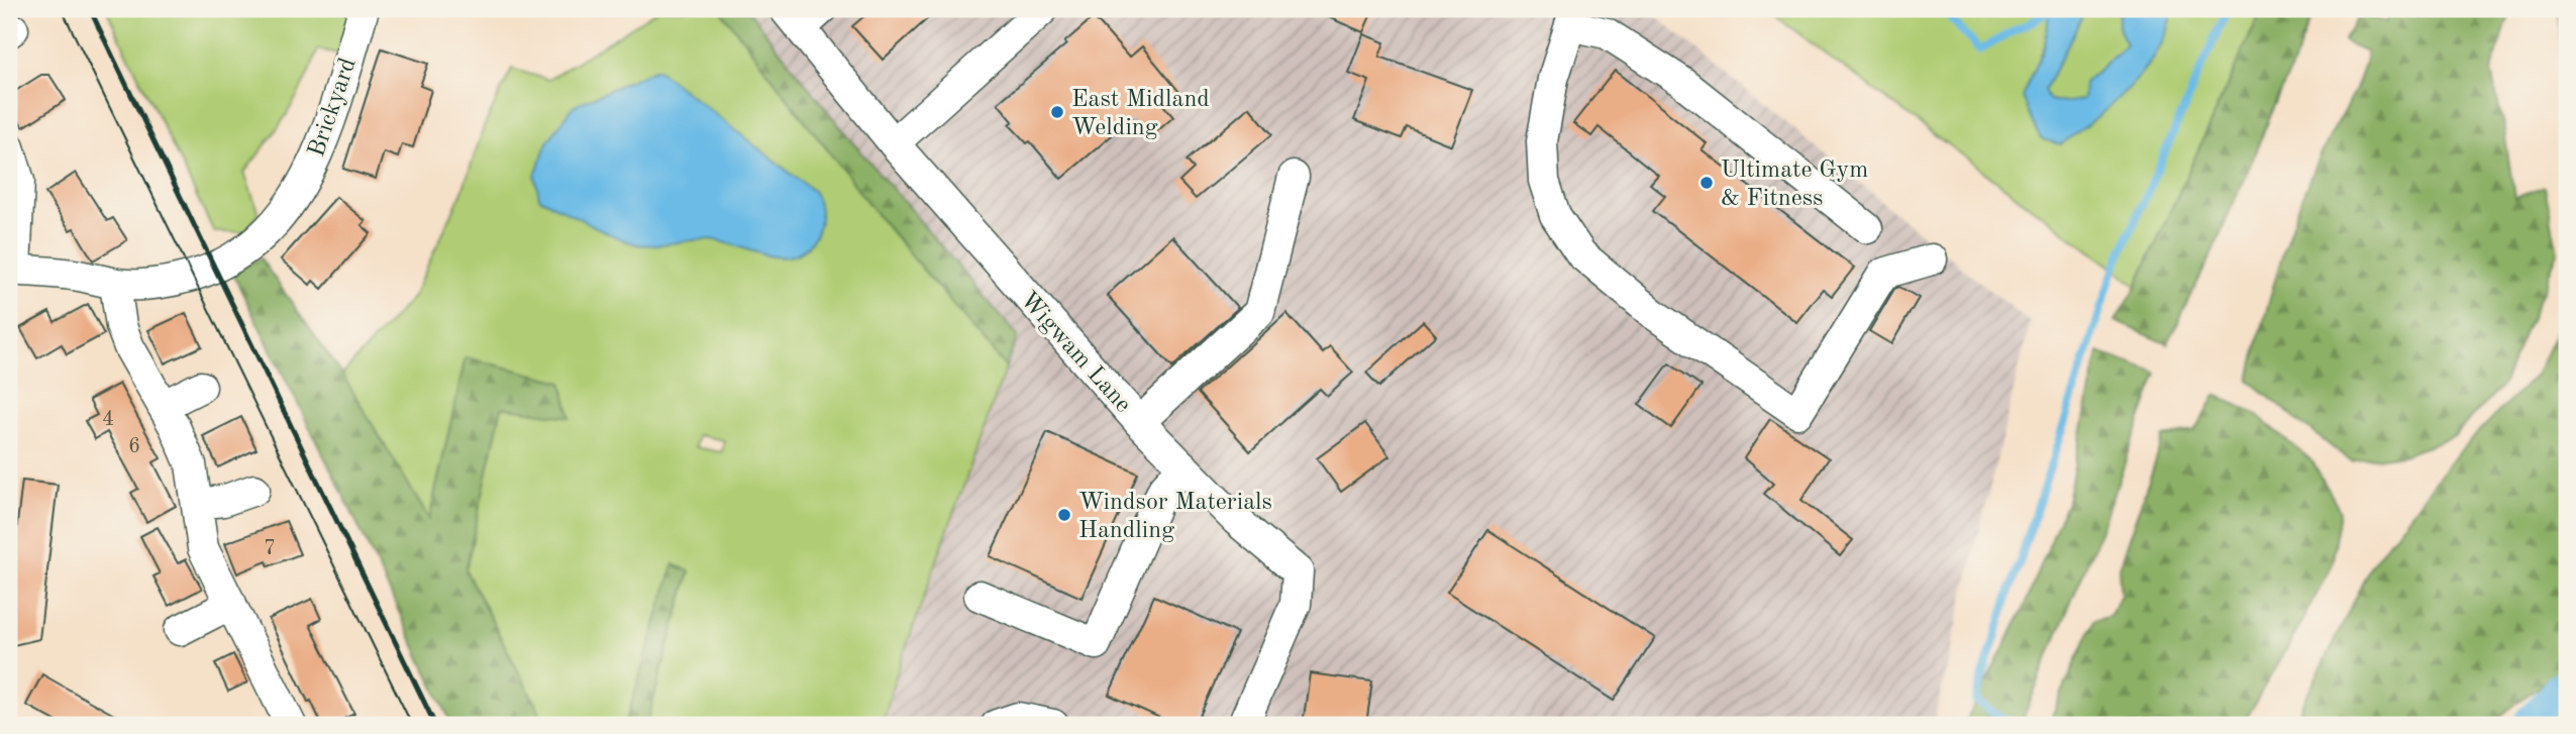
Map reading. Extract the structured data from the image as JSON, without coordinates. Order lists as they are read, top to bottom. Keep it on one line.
{"streets":{"street":["Brickyard","Wigwam Lane"]},"places":["East Midland Welding","Ultimate Gym & Fitness","Windsor Materials Handling"],"house_numbers":["4","6","7"]}
